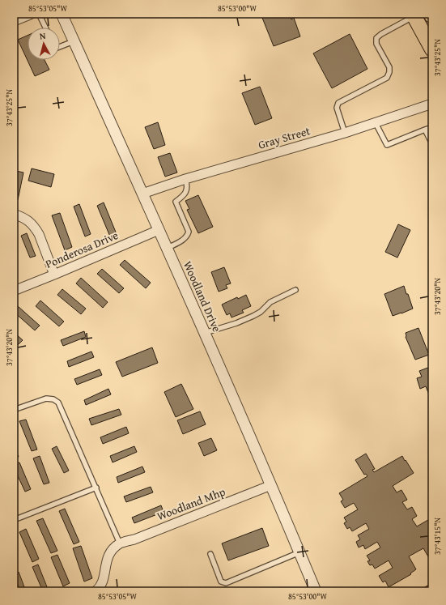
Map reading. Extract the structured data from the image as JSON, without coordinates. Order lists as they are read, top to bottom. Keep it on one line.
{"streets":{"street":["Gray Street","Ponderosa Drive","Woodland Drive","Woodland Mhp"]},"crossings":[["Gray Street","Woodland Drive"],["Ponderosa Drive","Woodland Drive"],["Woodland Drive","Woodland Mhp"]],"north":"top","coordinates":["85°53'05\"W","85°53'00\"W","37°43'25\"N","37°43'20\"N","37°43'15\"N"]}
